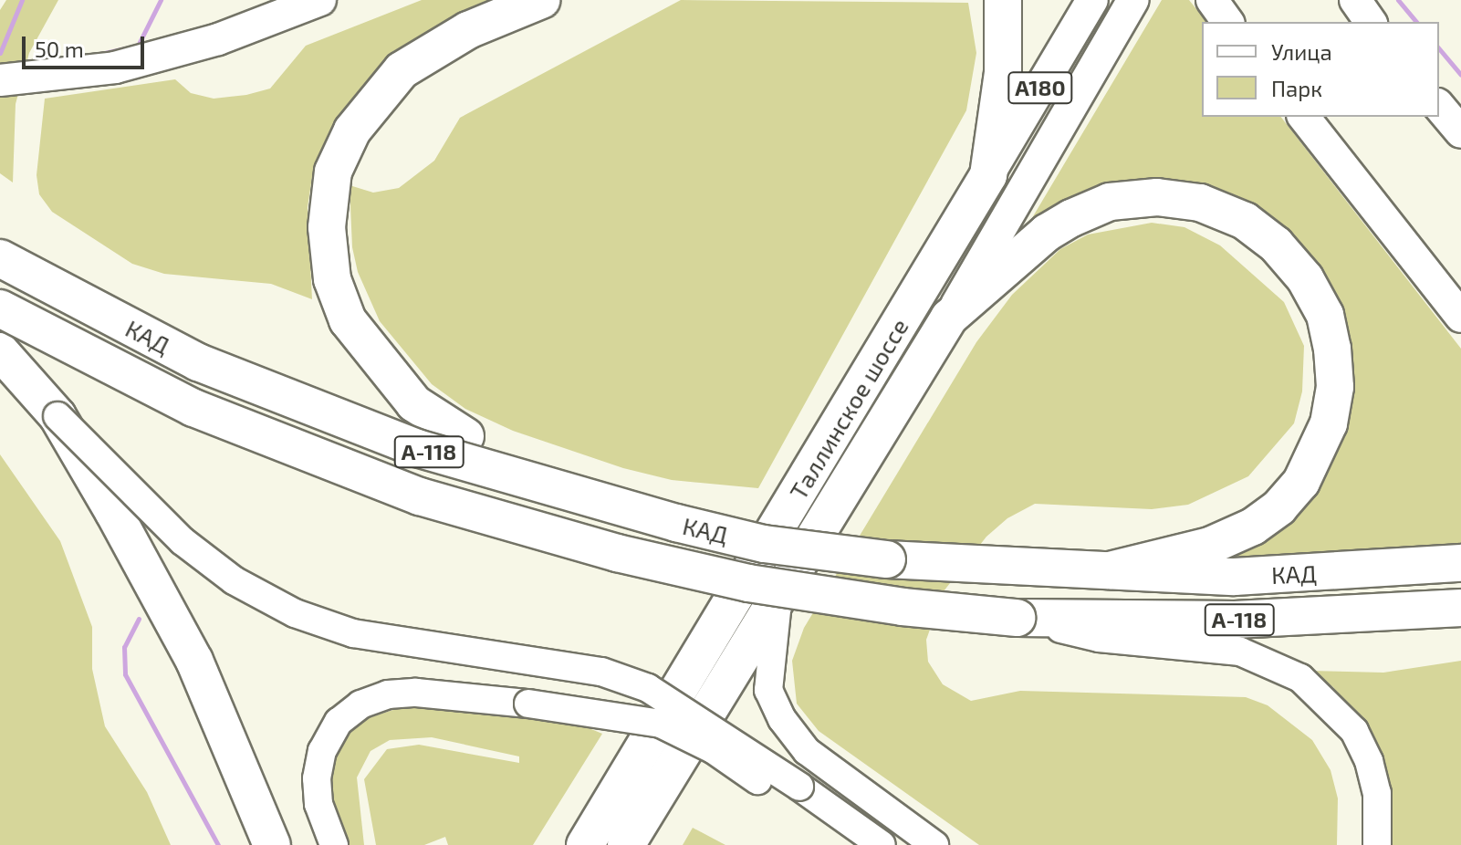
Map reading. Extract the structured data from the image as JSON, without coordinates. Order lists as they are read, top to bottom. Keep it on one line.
{"streets":{"highway":["КАД","Таллинское шоссе","А-118"],"main road":["A180"]},"legend":["Улица","Парк"],"scale_bar":"50 m"}
